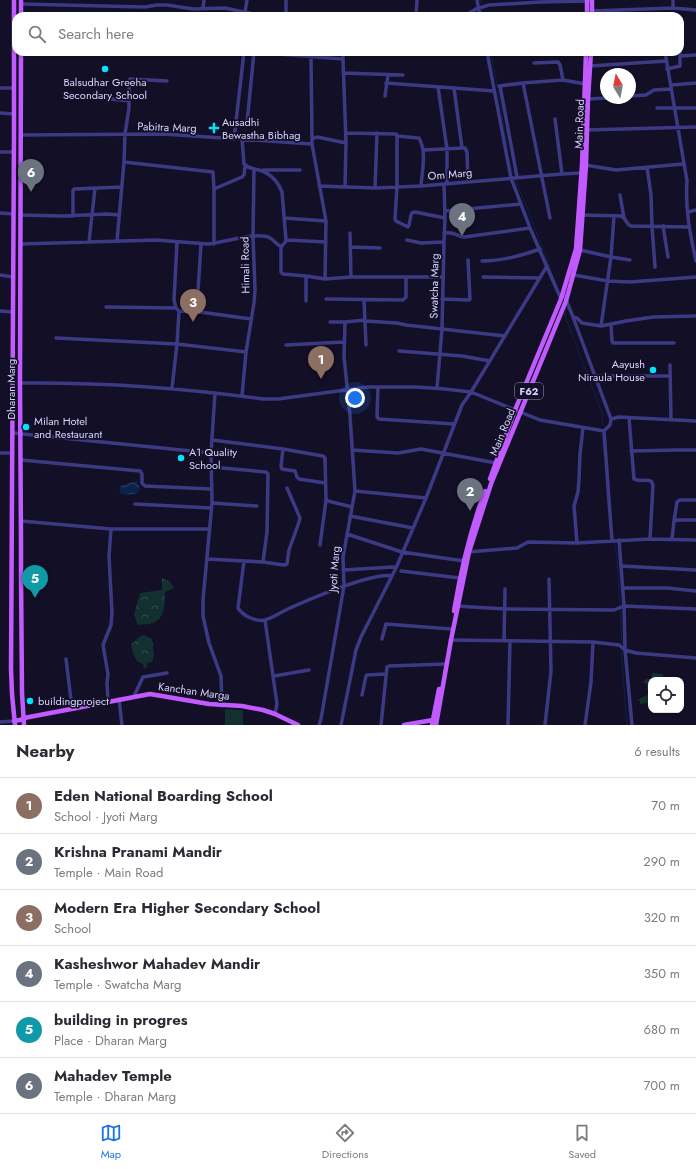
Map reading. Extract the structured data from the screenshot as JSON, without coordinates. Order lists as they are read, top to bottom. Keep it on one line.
{"streets":{"main road":["Main Road","Dharan Marg","F62","Kanchan Marga"],"street":["Pabitra Marg","Om Marg","Himali Road","Swatcha Marg","Jyoti Marg"]},"crossings":[["Main Road","Om Marg"],["Pabitra Marg","Dharan Marg"],["Om Marg","Swatcha Marg"],["Dharan Marg","Kanchan Marga"]],"places":{"other":["Balsudhar Greeha Secondary School","Aayush Niraula House","Milan Hotel and Restaurant","A1 Quality School","buildingproject"],"health":["Ausadhi Bewastha Bibhag"]},"north":"top","page":{"search":"Search here","pins":["6","4","3","1","2","5"],"heading":["Nearby","6 results"],"list":[{"mark":"1","name":"Eden National Boarding School","note":"School · Jyoti Marg","value":"70 m"},{"mark":"2","name":"Krishna Pranami Mandir","note":"Temple · Main Road","value":"290 m"},{"mark":"3","name":"Modern Era Higher Secondary School","note":"School","value":"320 m"},{"mark":"4","name":"Kasheshwor Mahadev Mandir","note":"Temple · Swatcha Marg","value":"350 m"},{"mark":"5","name":"building in progres","note":"Place · Dharan Marg","value":"680 m"},{"mark":"6","name":"Mahadev Temple","note":"Temple · Dharan Marg","value":"700 m"}],"nav":["Map","Directions","Saved"]}}
